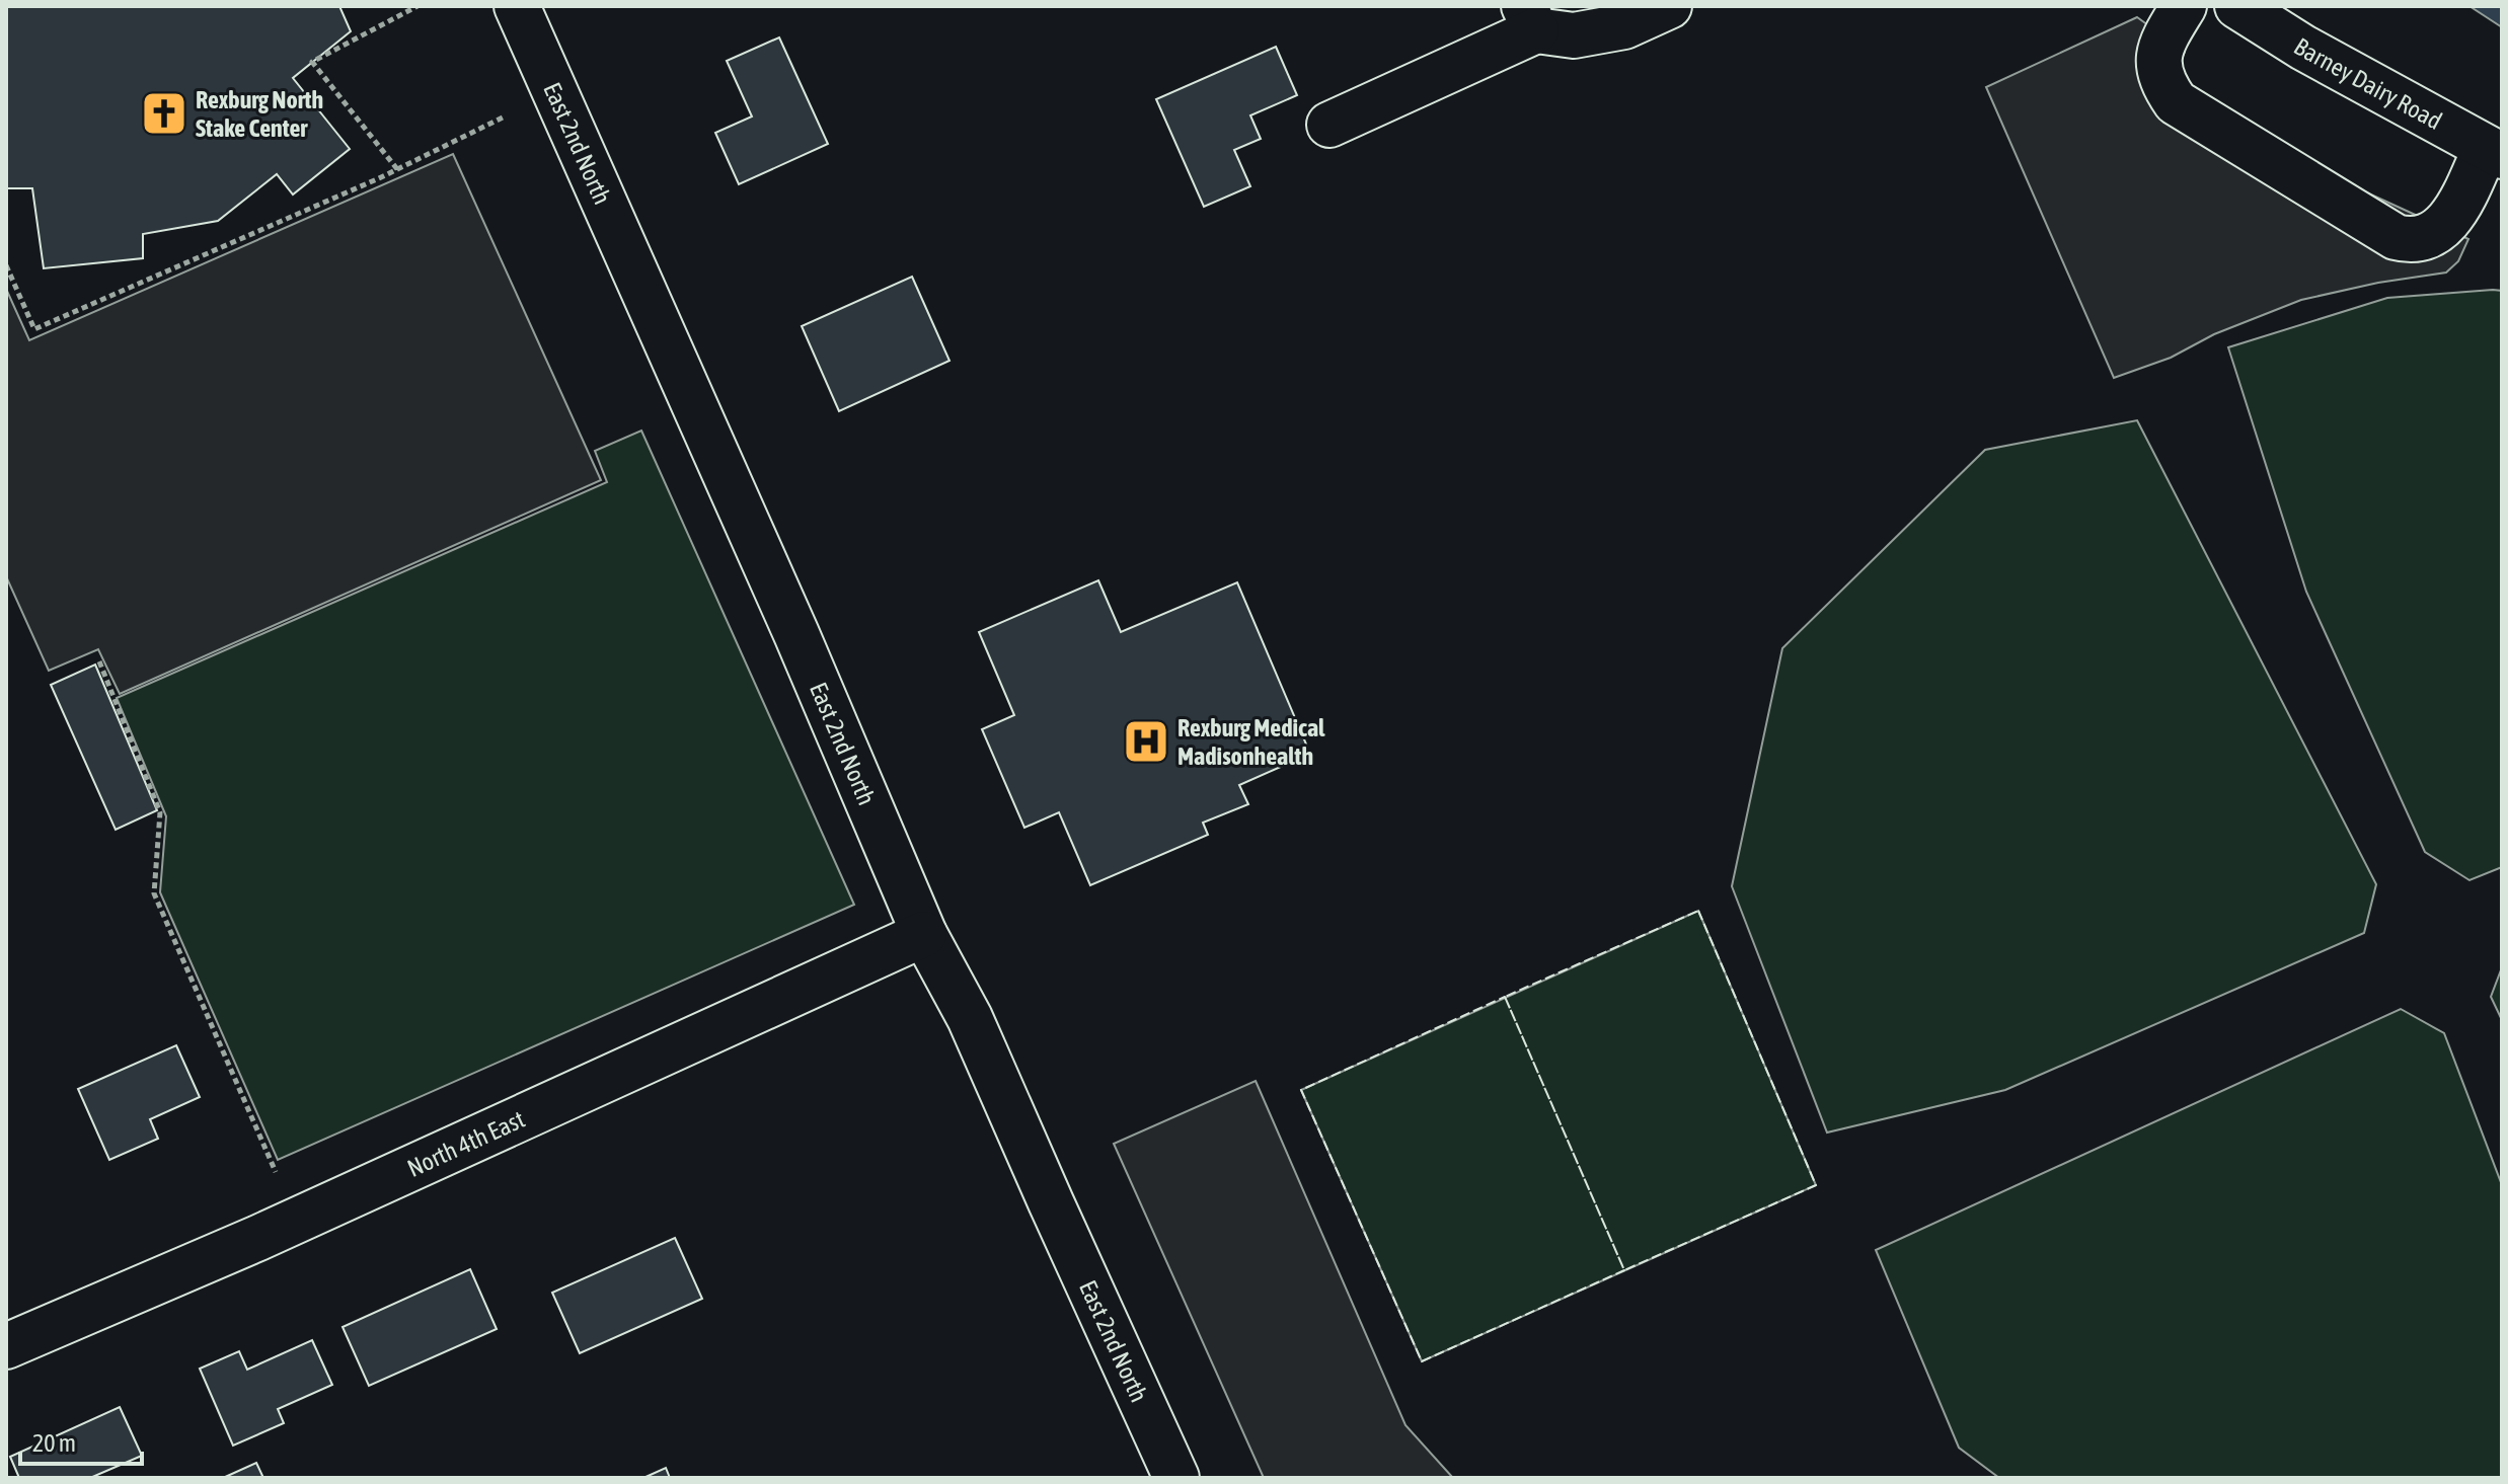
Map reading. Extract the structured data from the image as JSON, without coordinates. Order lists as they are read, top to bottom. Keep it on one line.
{"streets":{"street":["Barney Dairy Road","East 2nd North","North 4th East"]},"crossings":[["East 2nd North","North 4th East"]],"places":{"church":["Rexburg North Stake Center"],"hospital":["Rexburg Medical Madisonhealth"]},"scale_bar":"20 m"}
